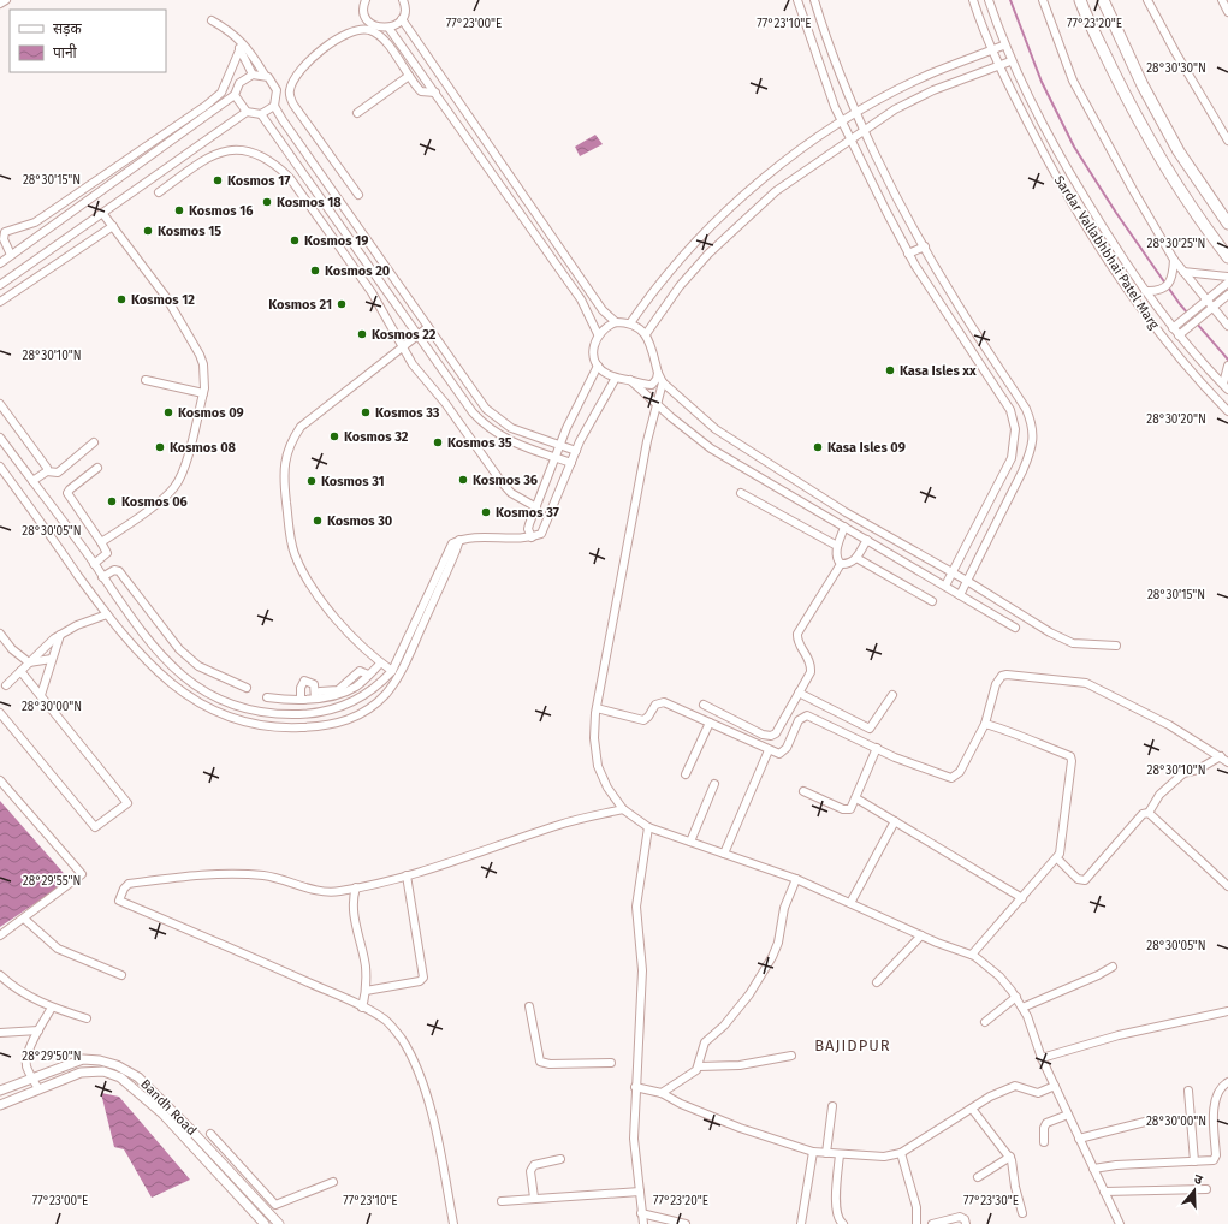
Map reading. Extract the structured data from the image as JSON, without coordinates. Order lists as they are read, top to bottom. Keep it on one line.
{"streets":{"main road":["Bandh Road"],"street":["Sardar Vallabhbhai Patel Marg"]},"districts":["BAJIDPUR"],"places":["Kosmos 17","Kosmos 18","Kosmos 16","Kosmos 15","Kosmos 19","Kosmos 20","Kosmos 12","Kosmos 21","Kosmos 22","Kasa Isles xx","Kosmos 09","Kosmos 33","Kosmos 32","Kosmos 35","Kosmos 08","Kasa Isles 09","Kosmos 36","Kosmos 31","Kosmos 06","Kosmos 37","Kosmos 30"],"legend":["सड़क","पानी"],"north":"top","coordinates":["77°23'00\"E","77°23'10\"E","77°23'20\"E","28°30'30\"N","28°30'15\"N","28°30'25\"N","28°30'10\"N","28°30'20\"N","28°30'05\"N","28°30'00\"N","28°29'55\"N","28°29'50\"N","77°23'30\"E"]}
